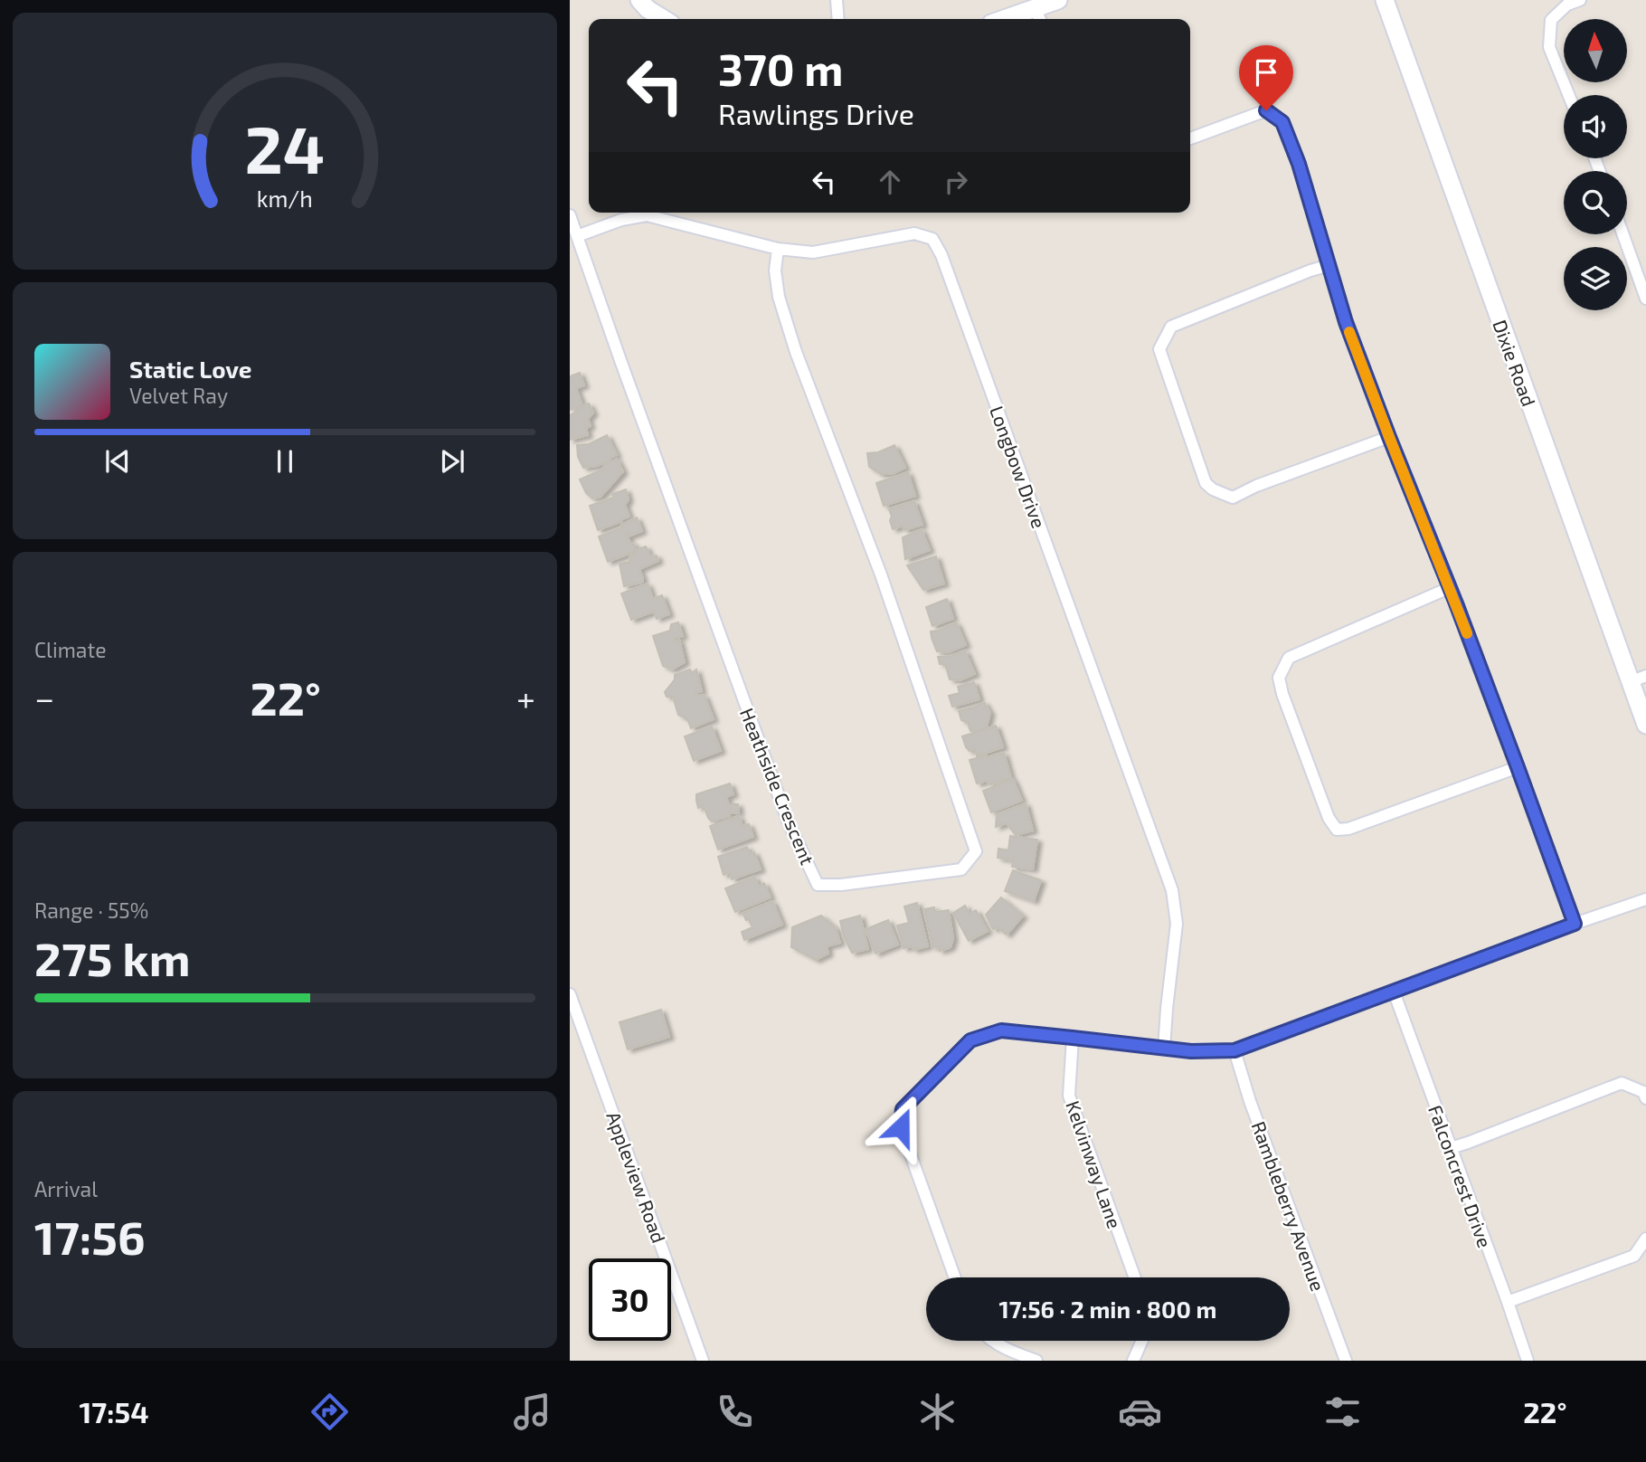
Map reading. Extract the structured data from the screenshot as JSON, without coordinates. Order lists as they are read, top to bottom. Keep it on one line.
{"streets":{"street":["Dixie Road","Longbow Drive","Heathside Crescent","Kelvinway Lane","Falconcrest Drive","Appleview Road","Rambleberry Avenue"]},"crossings":[["Longbow Drive","Heathside Crescent"]],"north":"top","page":{"turn":["370 m","Rawlings Drive"],"song":["Static Love","Velvet Ray"],"tile":["Climate",["Range · 55%","275 km"],["Arrival","17:56"]],"heat":["−","22°","+"],"limit":"30","trip":"17:56 · 2 min · 800 m","tabs":["17:54","22°"],"gauge":["24","km/h"]}}
